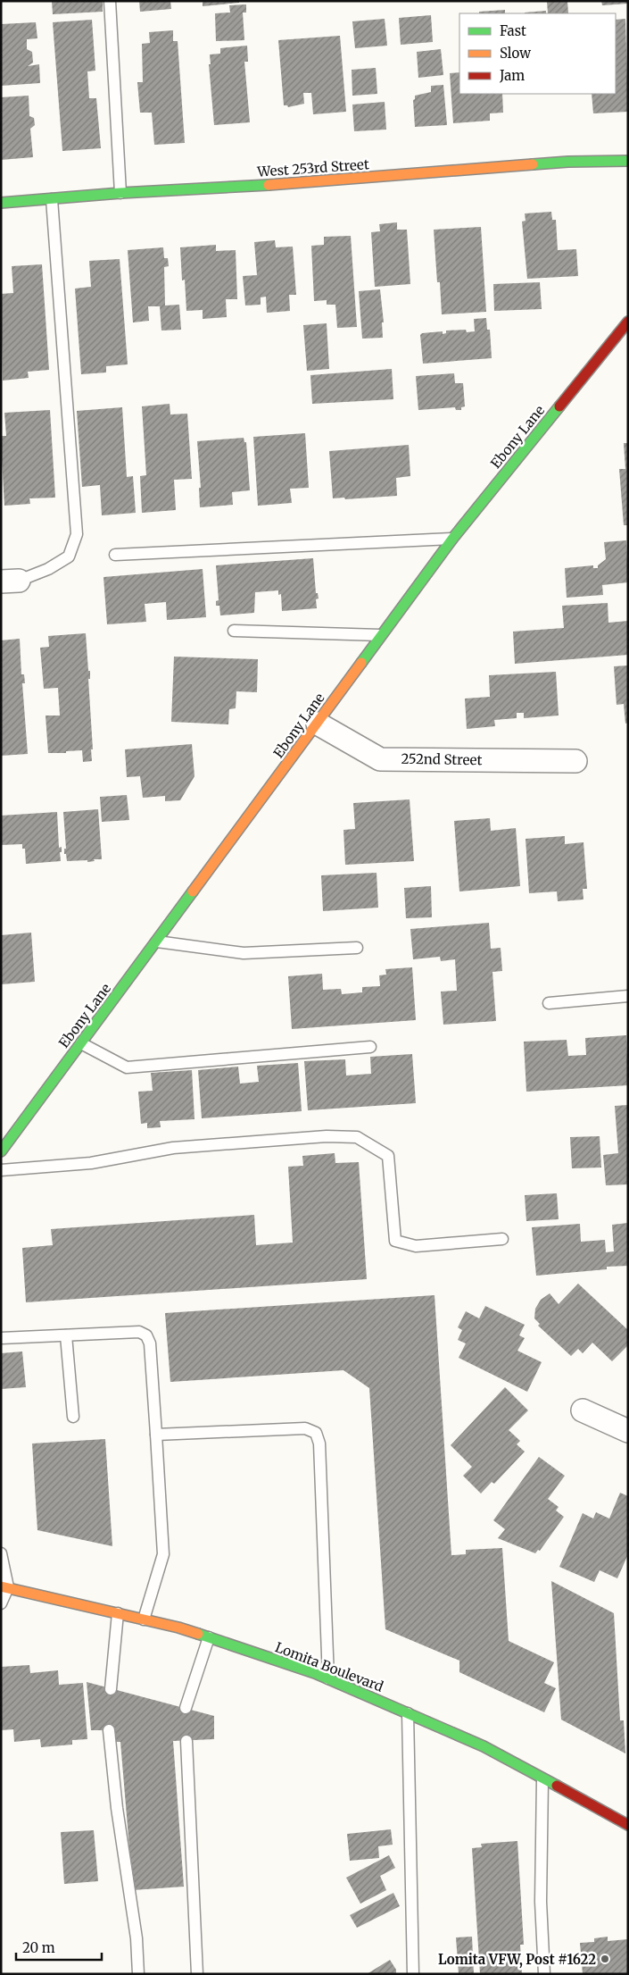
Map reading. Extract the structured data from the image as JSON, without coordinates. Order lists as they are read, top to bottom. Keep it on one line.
{"streets":{"street":["West 253rd Street","Ebony Lane","252nd Street","Lomita Boulevard"]},"crossings":[["Ebony Lane","252nd Street"]],"places":["Lomita VFW, Post #1622"],"legend":["Fast","Slow","Jam"],"scale_bar":"20 m"}
